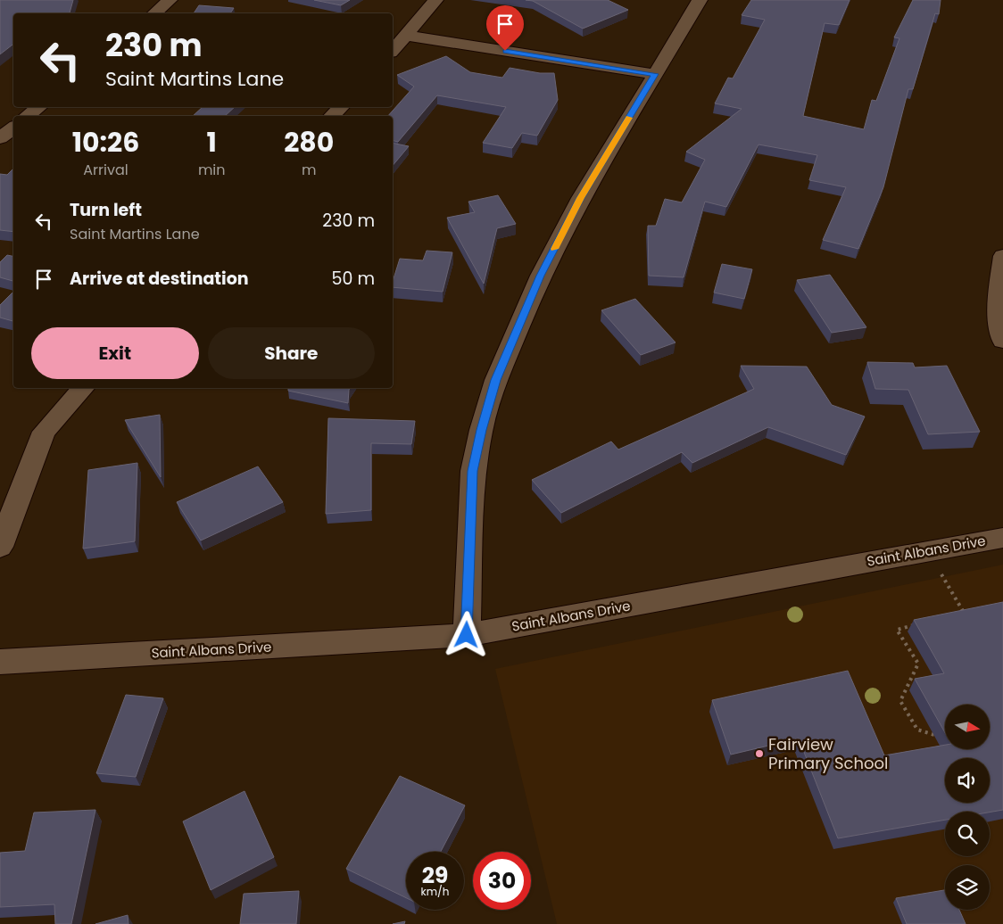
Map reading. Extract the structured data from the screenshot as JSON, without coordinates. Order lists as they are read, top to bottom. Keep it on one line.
{"streets":{"street":["Saint Albans Drive"]},"places":["Fairview Primary School"],"north":"right","page":{"turn":["230 m","Saint Martins Lane"],"eta":["10:26","Arrival","1","min","280","m"],"list":[{"name":"Turn left","note":"Saint Martins Lane","value":"230 m"},{"name":"Arrive at destination","value":"50 m"}],"buttons":["Exit","Share"],"speed":"29 km/h","limit":"30"}}
